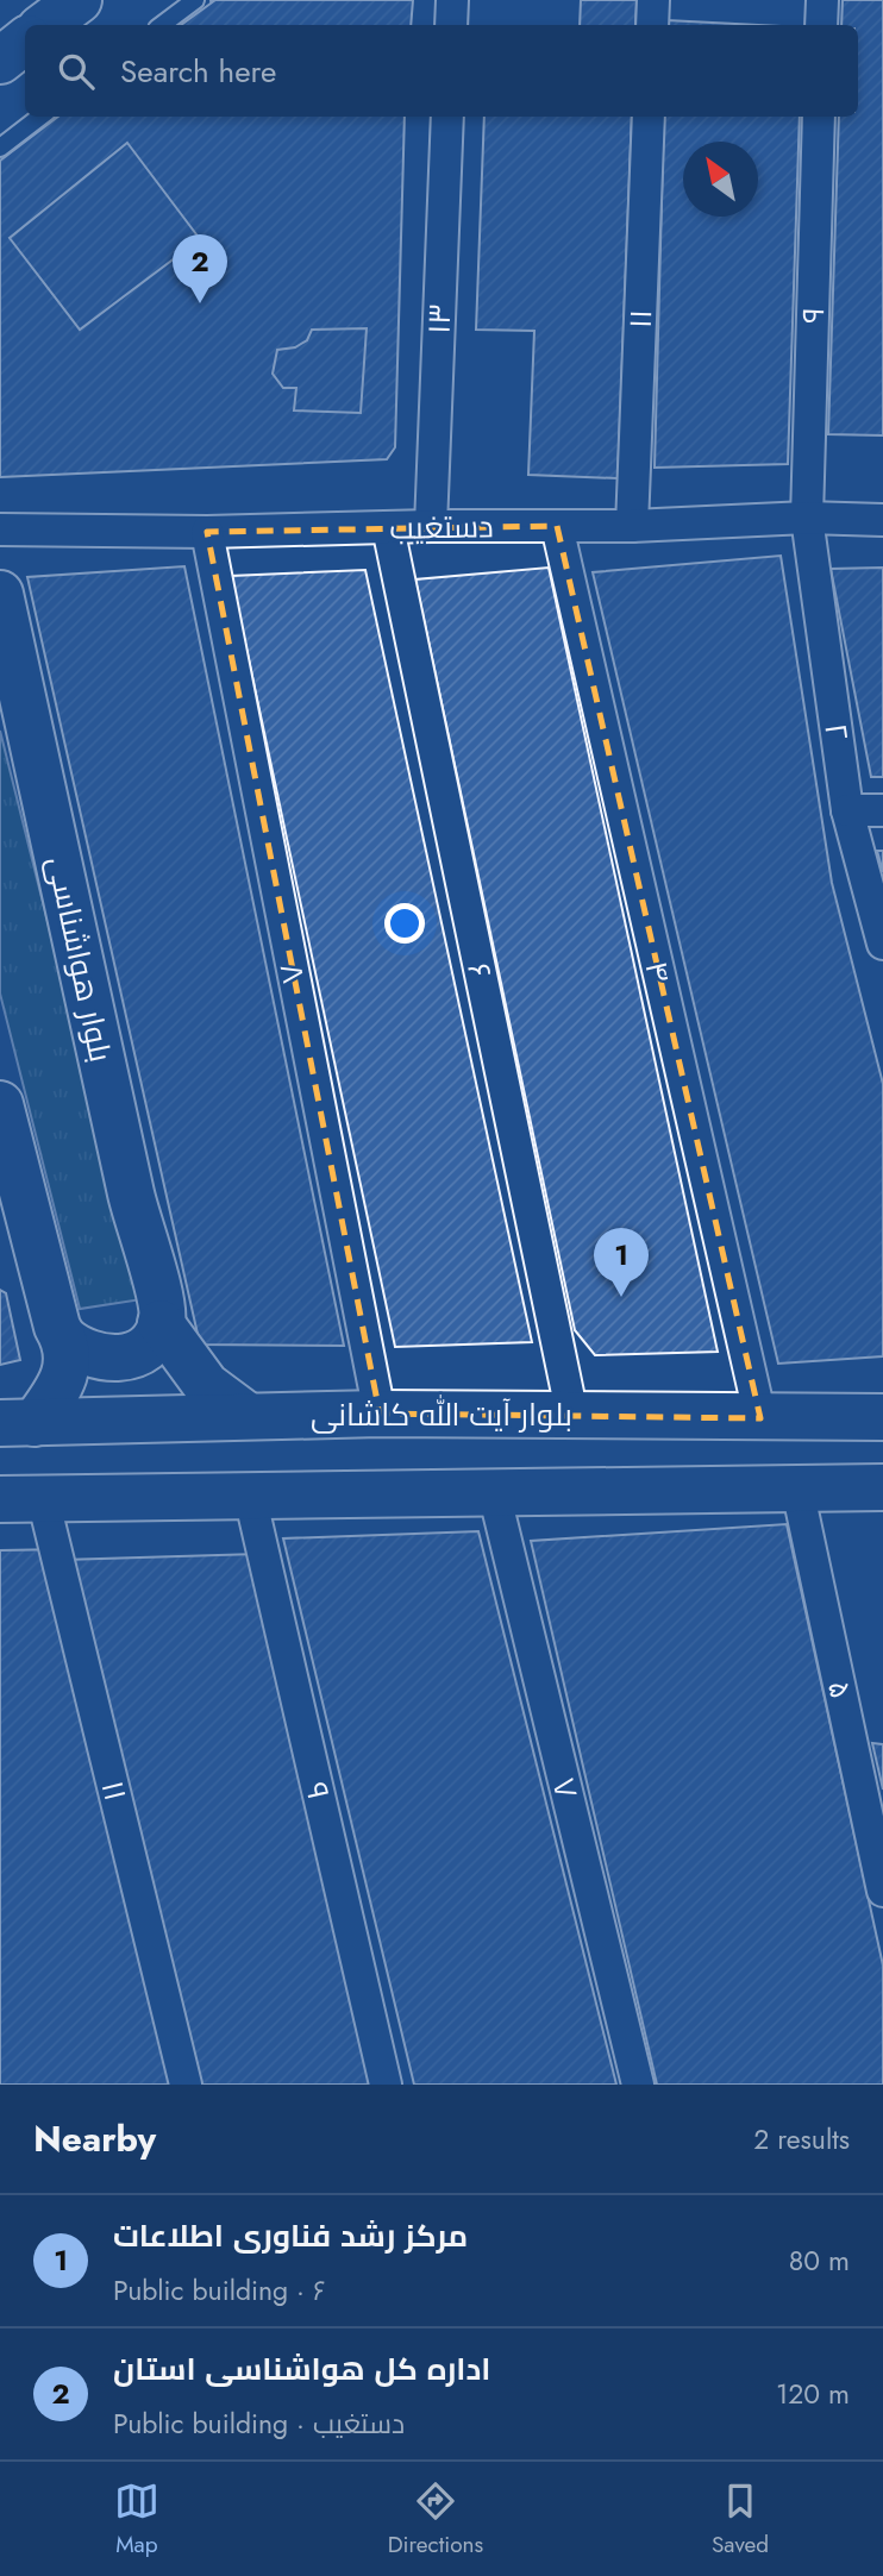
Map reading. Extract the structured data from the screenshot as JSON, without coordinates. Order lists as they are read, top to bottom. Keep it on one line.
{"streets":{"main road":["بلوار هواشناسی","بلوار آیت الله کاشانی"],"street":["۹","۱۳","۱۱","دستغیب","۲","۶","۴","۸","۵","۷"]},"crossings":[["۹","دستغیب"],["۹","۲"],["۱۳","دستغیب"],["۱۱","دستغیب"],["دستغیب","۲"],["دستغیب","۶"],["دستغیب","۴"],["دستغیب","۸"],["۶","بلوار آیت الله کاشانی"],["۴","بلوار آیت الله کاشانی"],["۸","بلوار آیت الله کاشانی"]],"north":"top left","page":{"search":"Search here","pins":["2","1"],"heading":["Nearby","2 results"],"list":[{"mark":"1","name":"مرکز رشد فناوری اطلاعات","note":"Public building · ۶","value":"80 m"},{"mark":"2","name":"اداره کل هواشناسی استان","note":"Public building · دستغیب","value":"120 m"}],"nav":["Map","Directions","Saved"]}}
